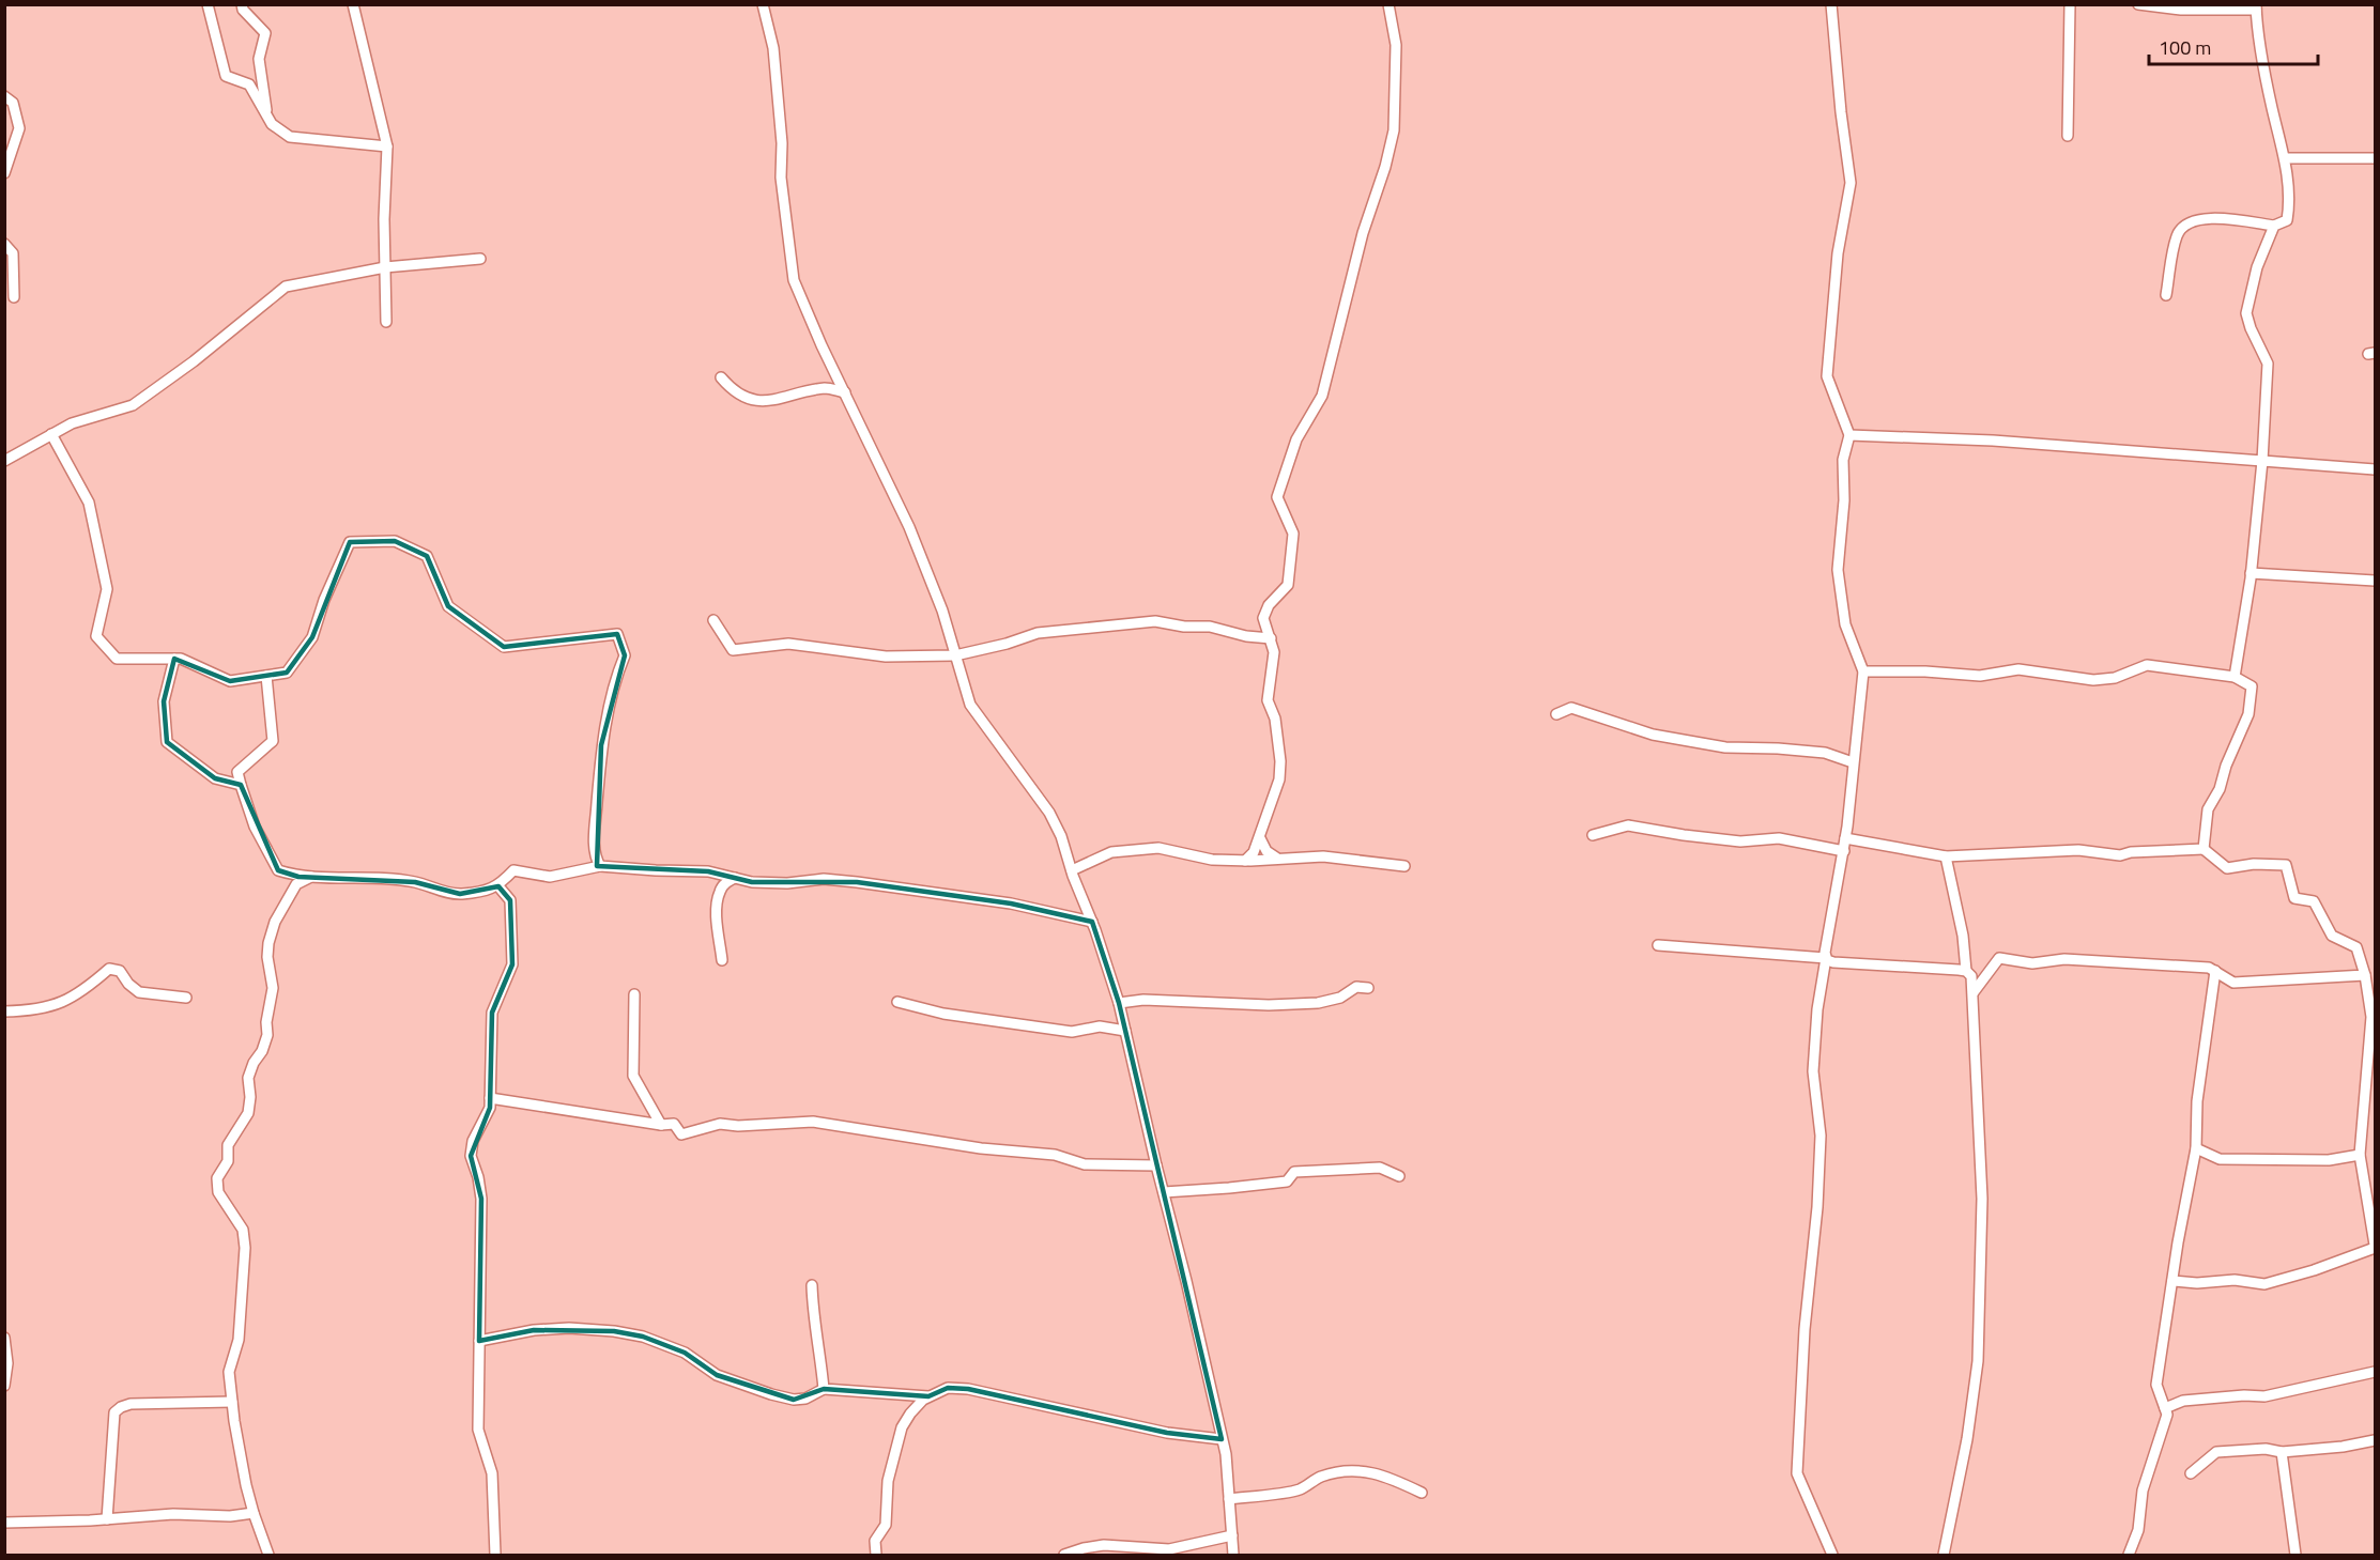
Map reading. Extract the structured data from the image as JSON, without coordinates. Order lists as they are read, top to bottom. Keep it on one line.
{"scale_bar":"100 m"}
